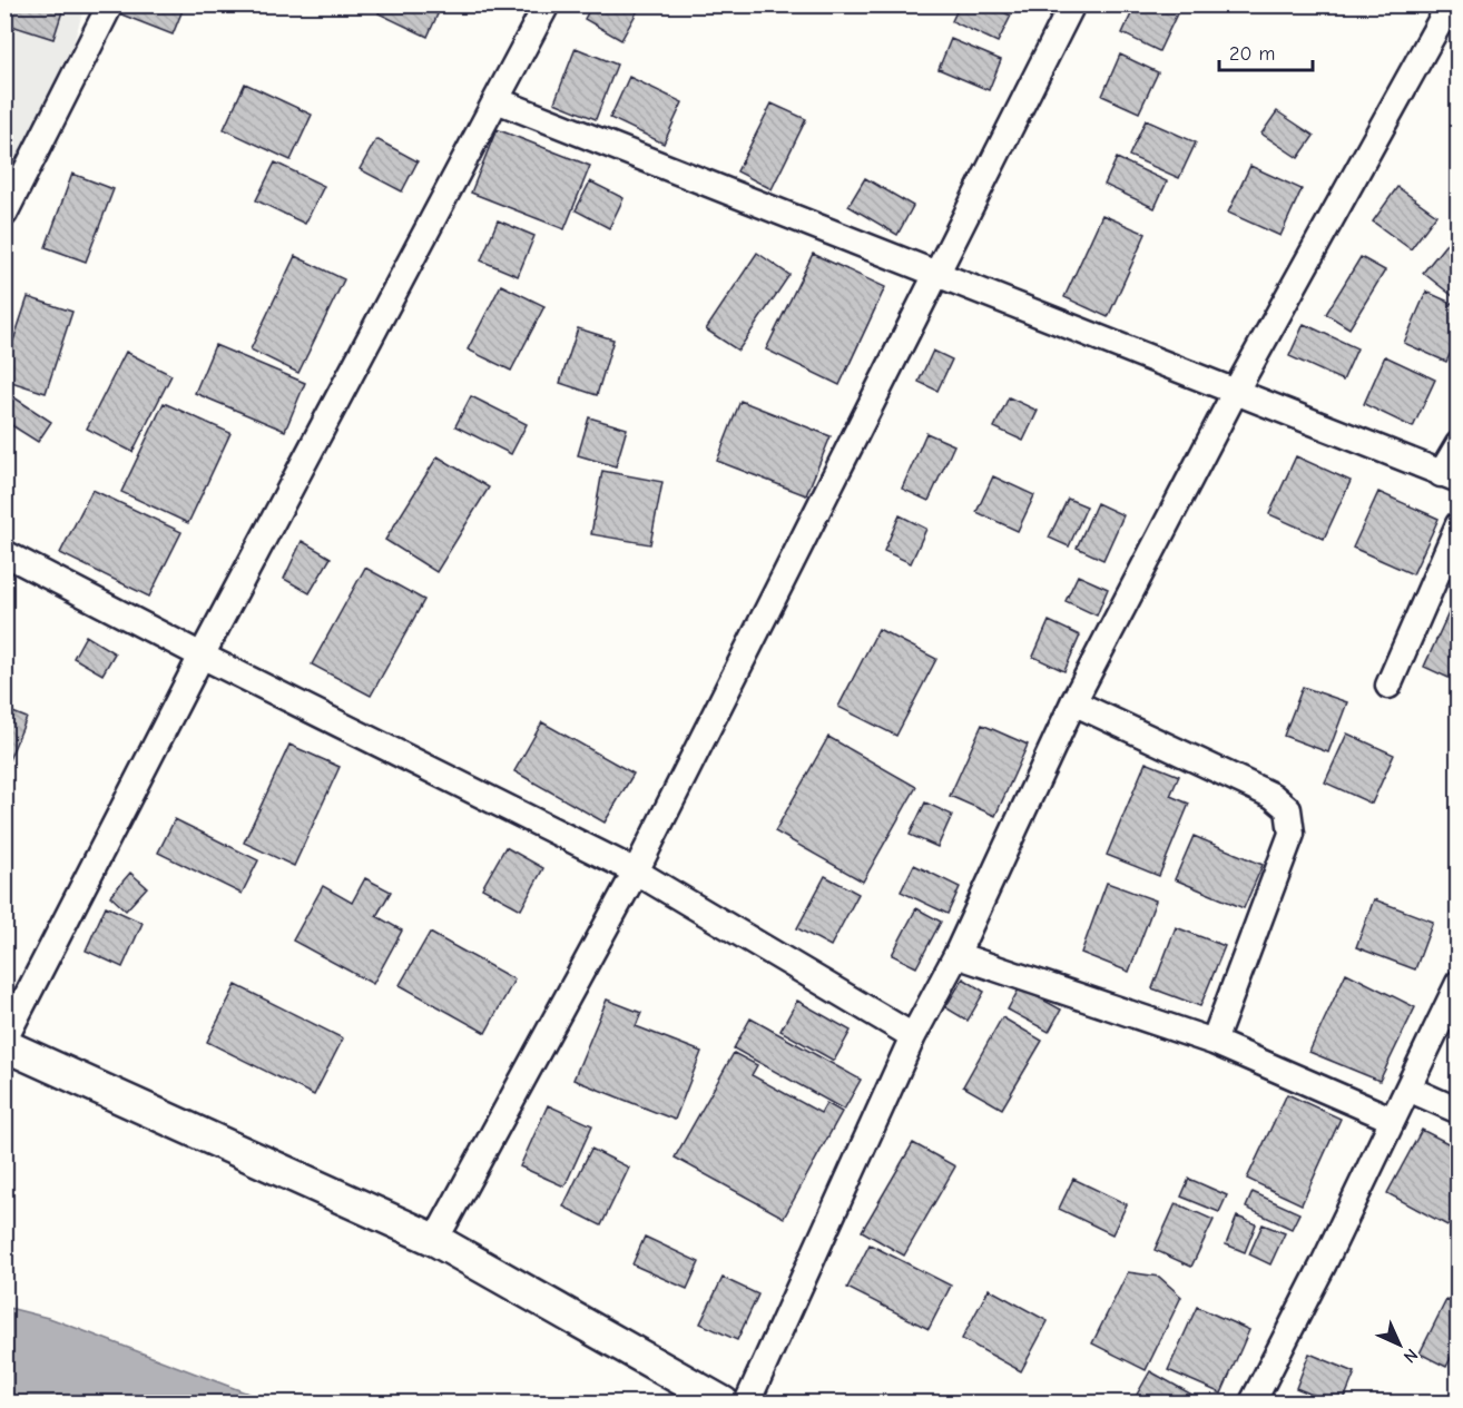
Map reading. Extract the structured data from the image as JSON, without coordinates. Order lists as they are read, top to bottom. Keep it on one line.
{"scale_bar":"20 m","north":"bottom right"}
